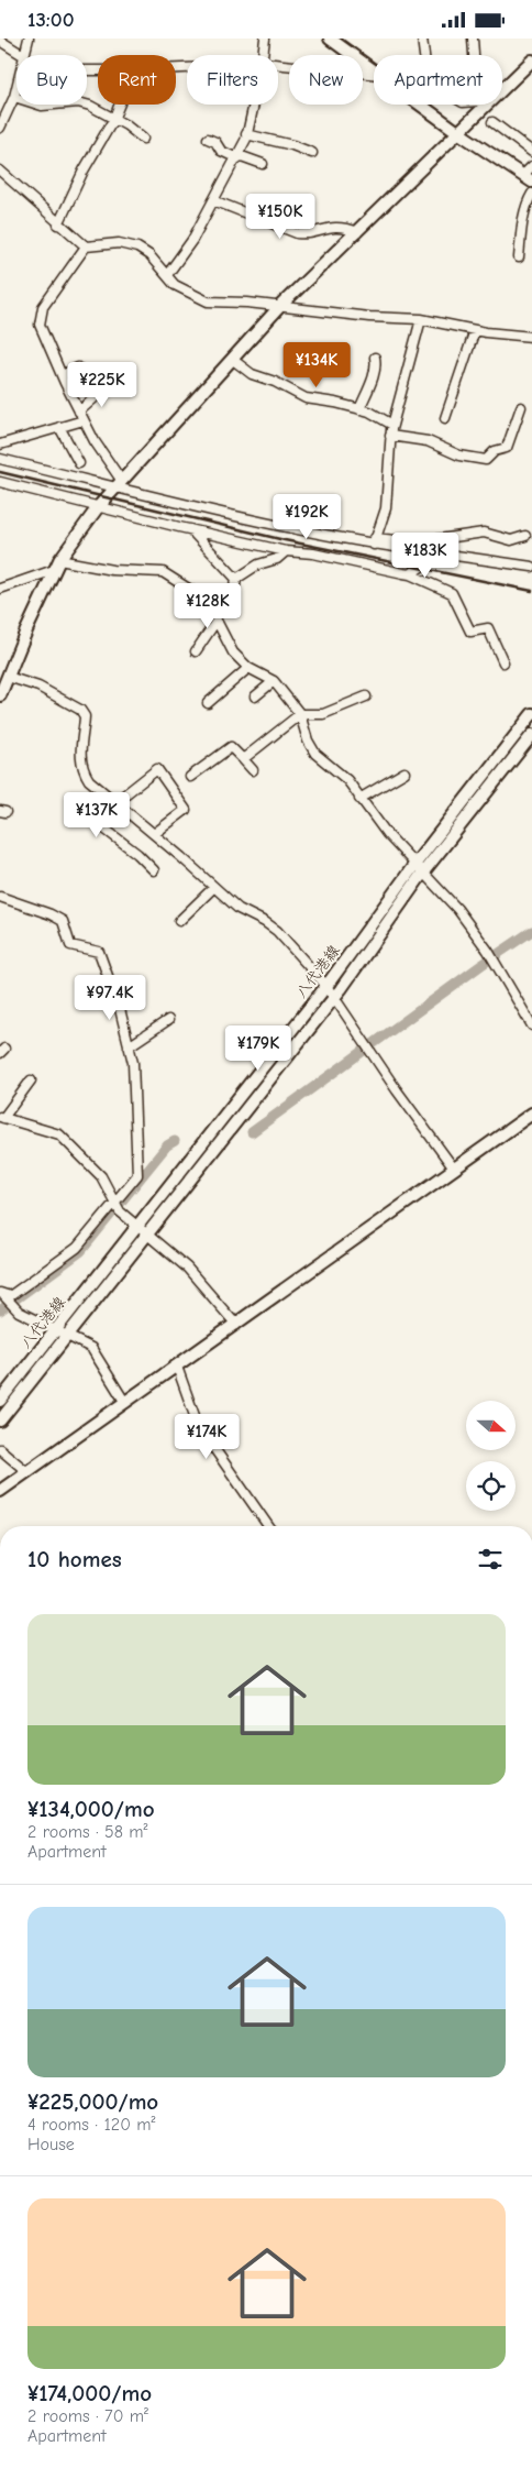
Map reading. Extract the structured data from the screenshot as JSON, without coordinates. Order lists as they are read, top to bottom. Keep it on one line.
{"streets":{"main road":["八代港線"]},"north":"right","page":{"status":"13:00","chip":["Buy","Rent","Filters","New","Apartment"],"price":["¥150K","¥134K","¥225K","¥192K","¥183K","¥128K","¥137K","¥97.4K","¥179K","¥174K"],"heading":"10 homes","list":[{"name":"¥134,000/mo","note":"2 rooms · 58 m² · Apartment"},{"name":"¥225,000/mo","note":"4 rooms · 120 m² · House"},{"name":"¥174,000/mo","note":"2 rooms · 70 m² · Apartment"}]}}
